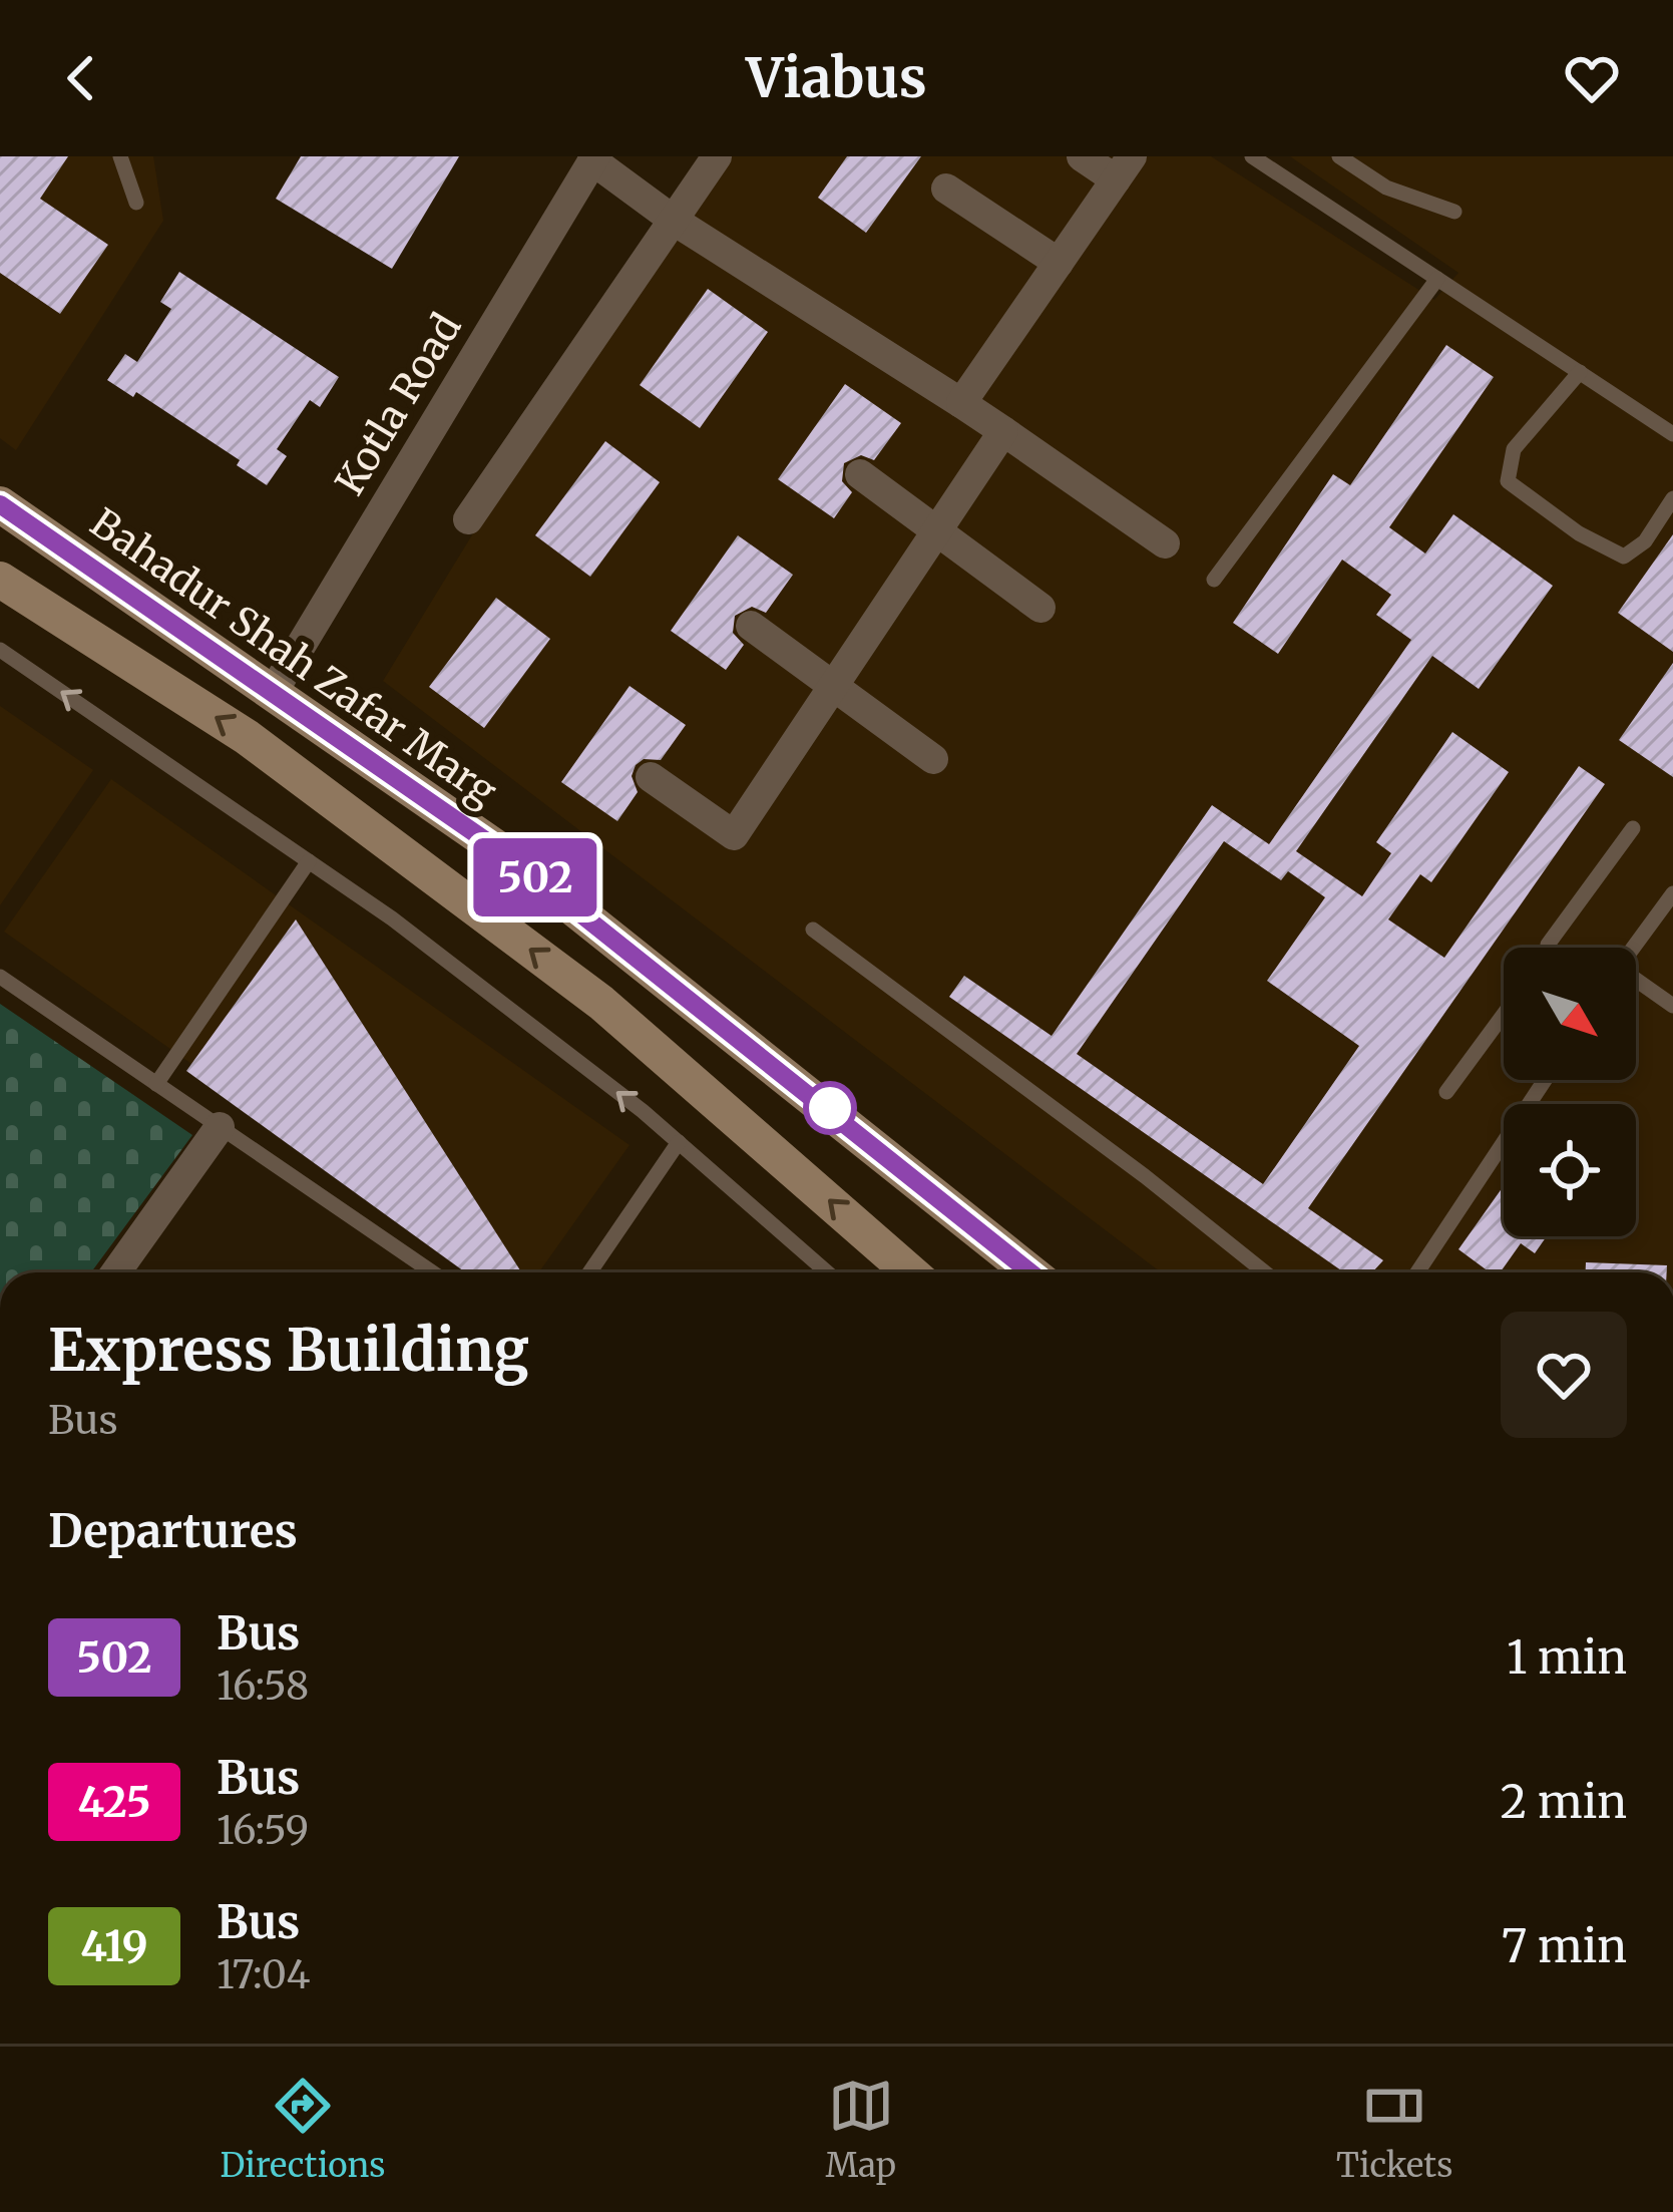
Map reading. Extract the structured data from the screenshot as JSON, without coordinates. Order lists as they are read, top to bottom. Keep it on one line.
{"streets":{"main road":["Bahadur Shah Zafar Marg"],"street":["Kotla Road"]},"crossings":[["Kotla Road","Bahadur Shah Zafar Marg"]],"lines":["bus line 502"],"north":"bottom right","page":{"header":"Viabus","on_map":"502","heading":[["Express Building","Bus"],"Departures"],"list":[{"mark":"502","name":"Bus","note":"16:58","value":"1 min"},{"mark":"425","name":"Bus","note":"16:59","value":"2 min"},{"mark":"419","name":"Bus","note":"17:04","value":"7 min"}],"tabs":["Directions","Map","Tickets"]}}
